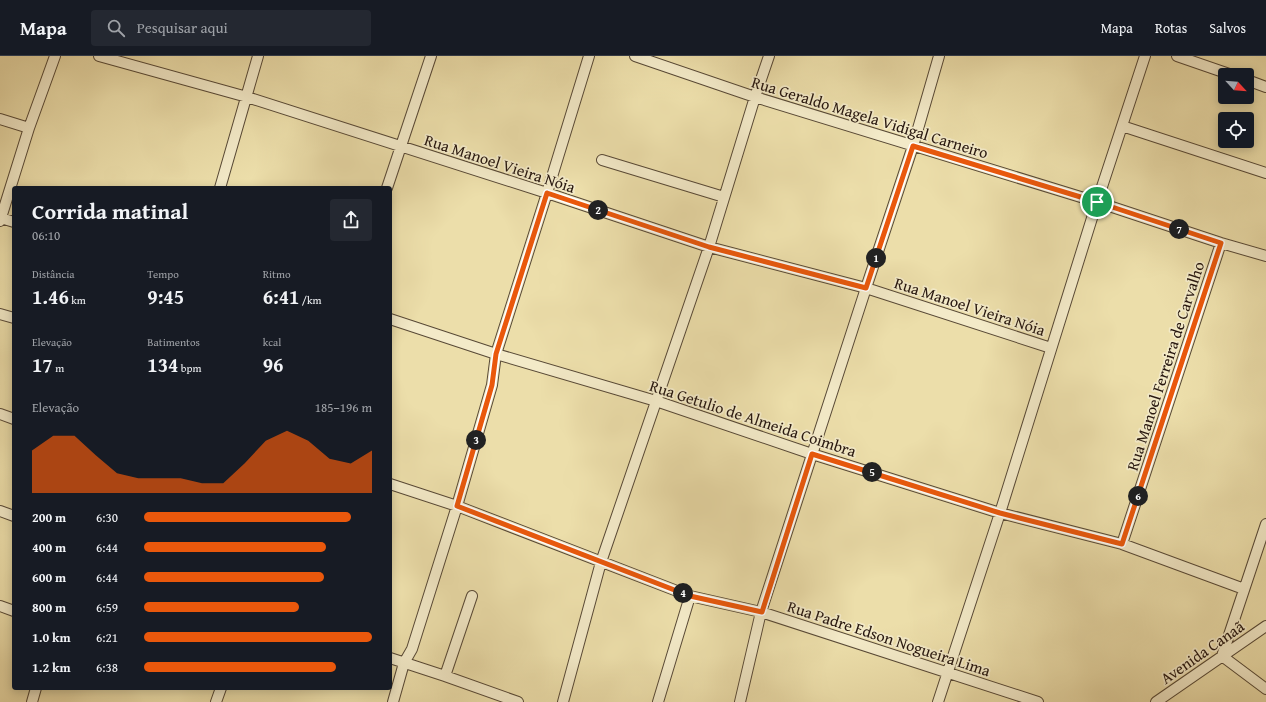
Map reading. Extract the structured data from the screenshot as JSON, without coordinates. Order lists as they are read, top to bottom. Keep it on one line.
{"streets":{"street":["Rua Geraldo Magela Vidigal Carneiro","Rua Manoel Vieira Nóia","Rua Manoel Ferreira de Carvalho","Rua Getulio de Almeida Coimbra","Rua Padre Edson Nogueira Lima","Avenida Canaã"]},"crossings":[["Rua Geraldo Magela Vidigal Carneiro","Rua Manoel Ferreira de Carvalho"],["Rua Manoel Ferreira de Carvalho","Rua Getulio de Almeida Coimbra"]],"north":"bottom right","page":{"header":"Mapa","search":"Pesquisar aqui","nav":["Mapa","Rotas","Salvos"],"heading":["Corrida matinal","06:10"],"pins":["2","7","1","3","5","6","4"],"stats":[["Distância","1.46 km"],["Tempo","9:45"],["Ritmo","6:41 /km"],["Elevação","17 m"],["Batimentos","134 bpm"],["kcal","96"]],"chart":["Elevação","185–196 m"],"list":[{"name":"200 m","note":"6:30"},{"name":"400 m","note":"6:44"},{"name":"600 m","note":"6:44"},{"name":"800 m","note":"6:59"},{"name":"1.0 km","note":"6:21"},{"name":"1.2 km","note":"6:38"}]}}
